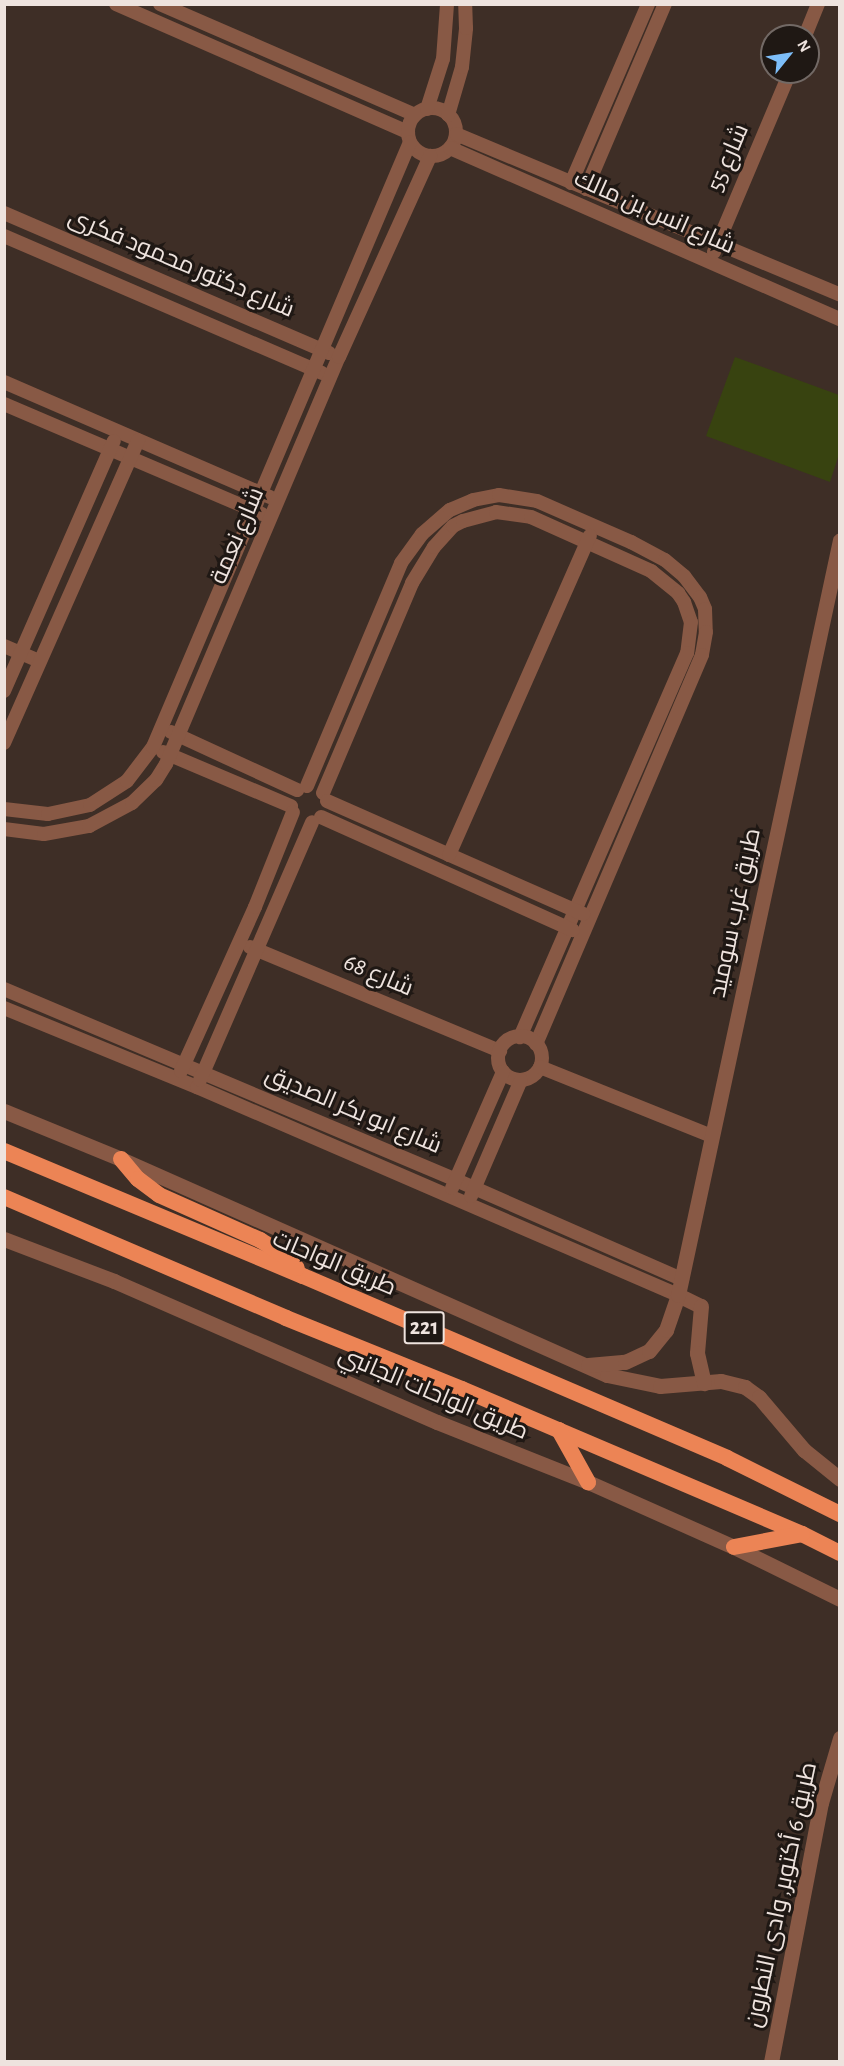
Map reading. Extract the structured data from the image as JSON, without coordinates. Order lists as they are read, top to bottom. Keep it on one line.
{"streets":{"highway":["طريق الواحات","221"],"street":["شارع 55","شارع انس بن مالك","شارع دكتور محمود فكرى","شارع نعمة","طريق غرب سوميد","شارع 68","شارع ابو بكر الصديق","طريق الواحات الجانبي","طريق 6 أكتوبر, وادى النطرون"]},"crossings":[["شارع 55","شارع انس بن مالك"],["شارع انس بن مالك","شارع نعمة"],["شارع دكتور محمود فكرى","شارع نعمة"],["طريق غرب سوميد","شارع ابو بكر الصديق"]],"north":"top right"}
